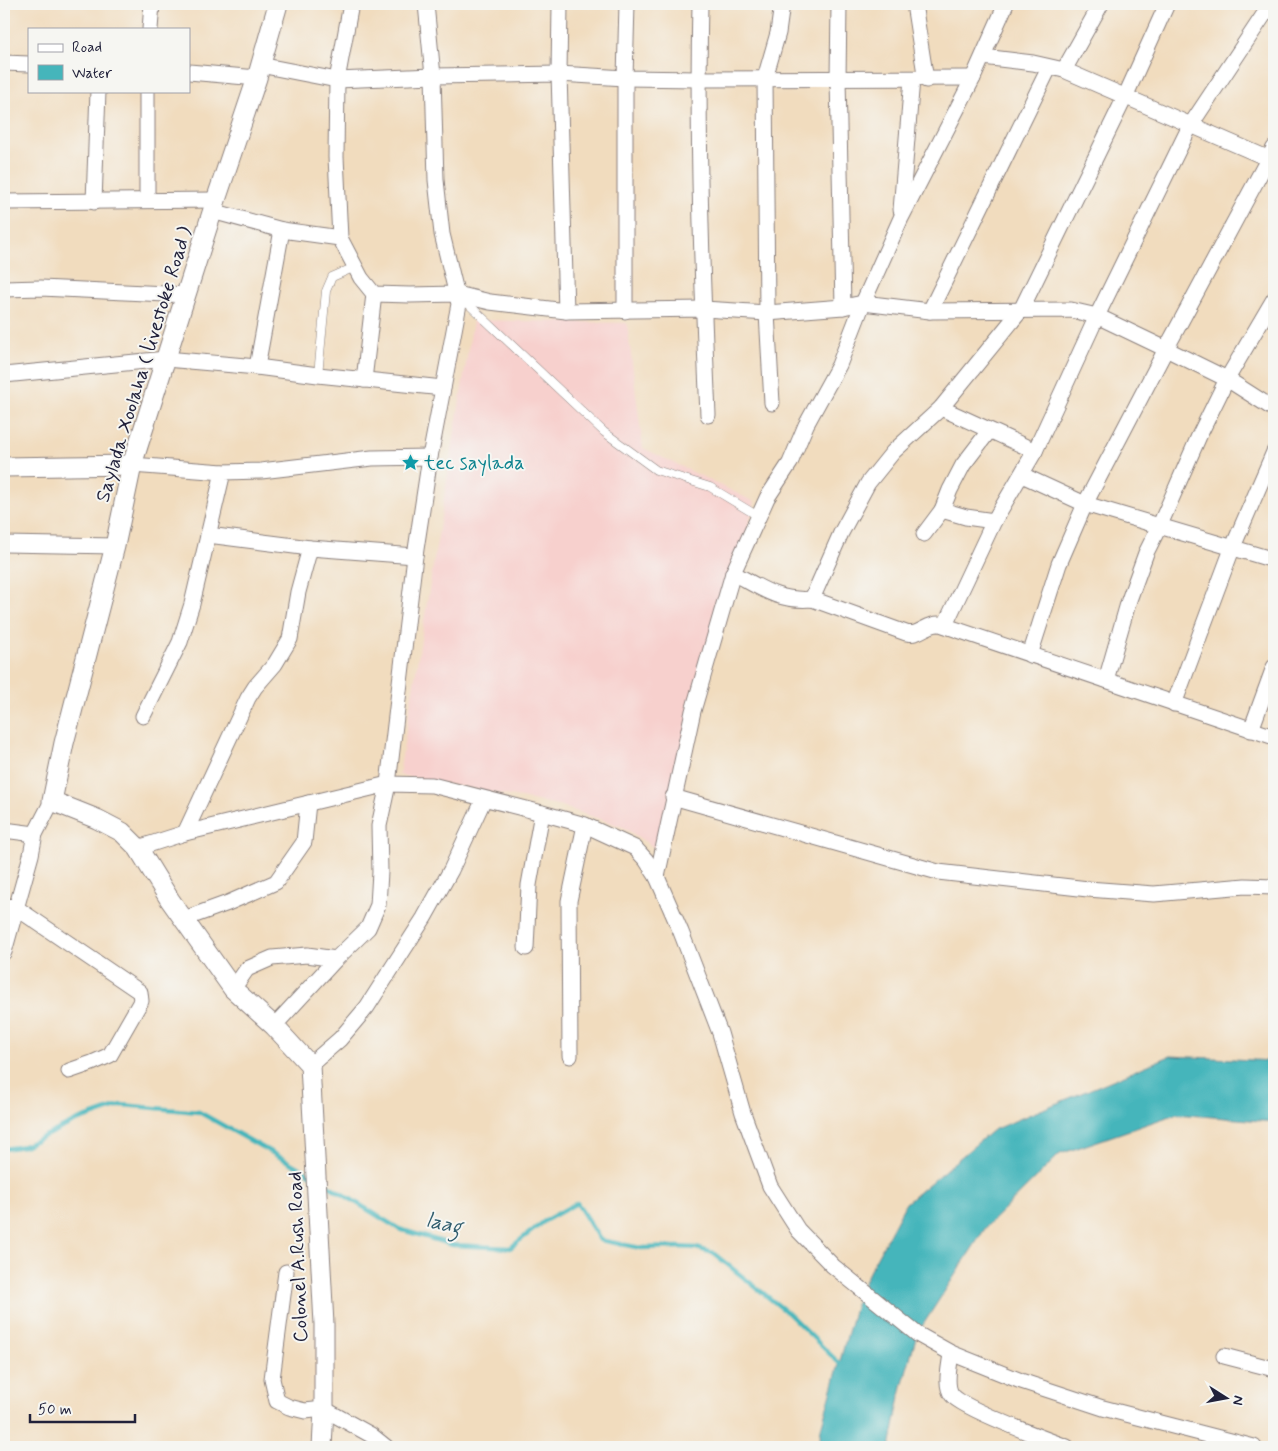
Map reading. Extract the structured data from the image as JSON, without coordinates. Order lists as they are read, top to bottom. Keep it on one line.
{"streets":{"street":["Saylada Xoolaha ( livestoke Road )","Colonel A.Rush Road"]},"water":["laag"],"places":{"place":["tec saylada"]},"legend":["Road","Water"],"scale_bar":"50 m","north":"right"}
